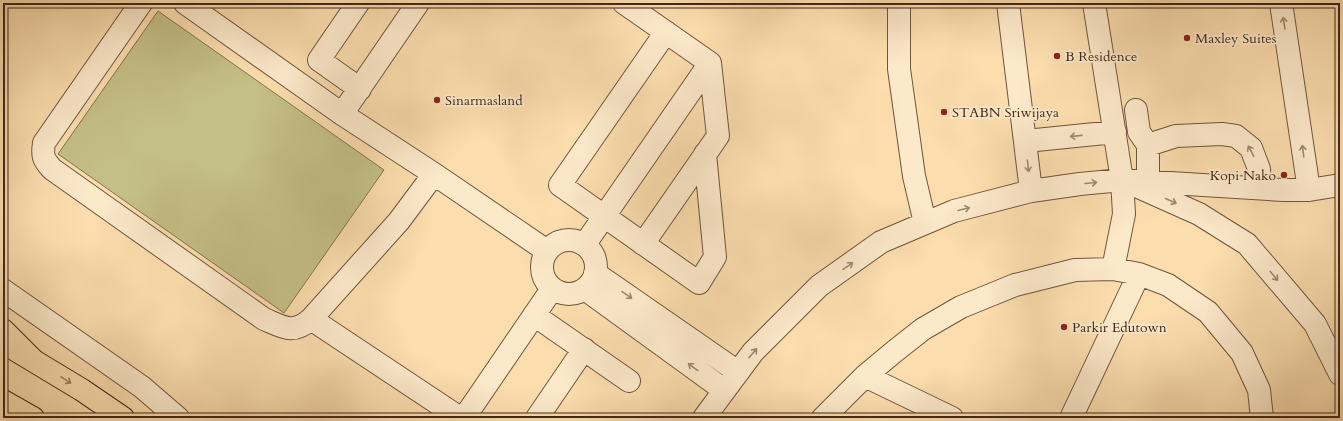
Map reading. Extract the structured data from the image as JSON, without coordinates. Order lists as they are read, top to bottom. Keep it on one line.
{"places":["Maxley Suites","B Residence","Sinarmasland","STABN Sriwijaya","Kopi Nako","Parkir Edutown"]}
